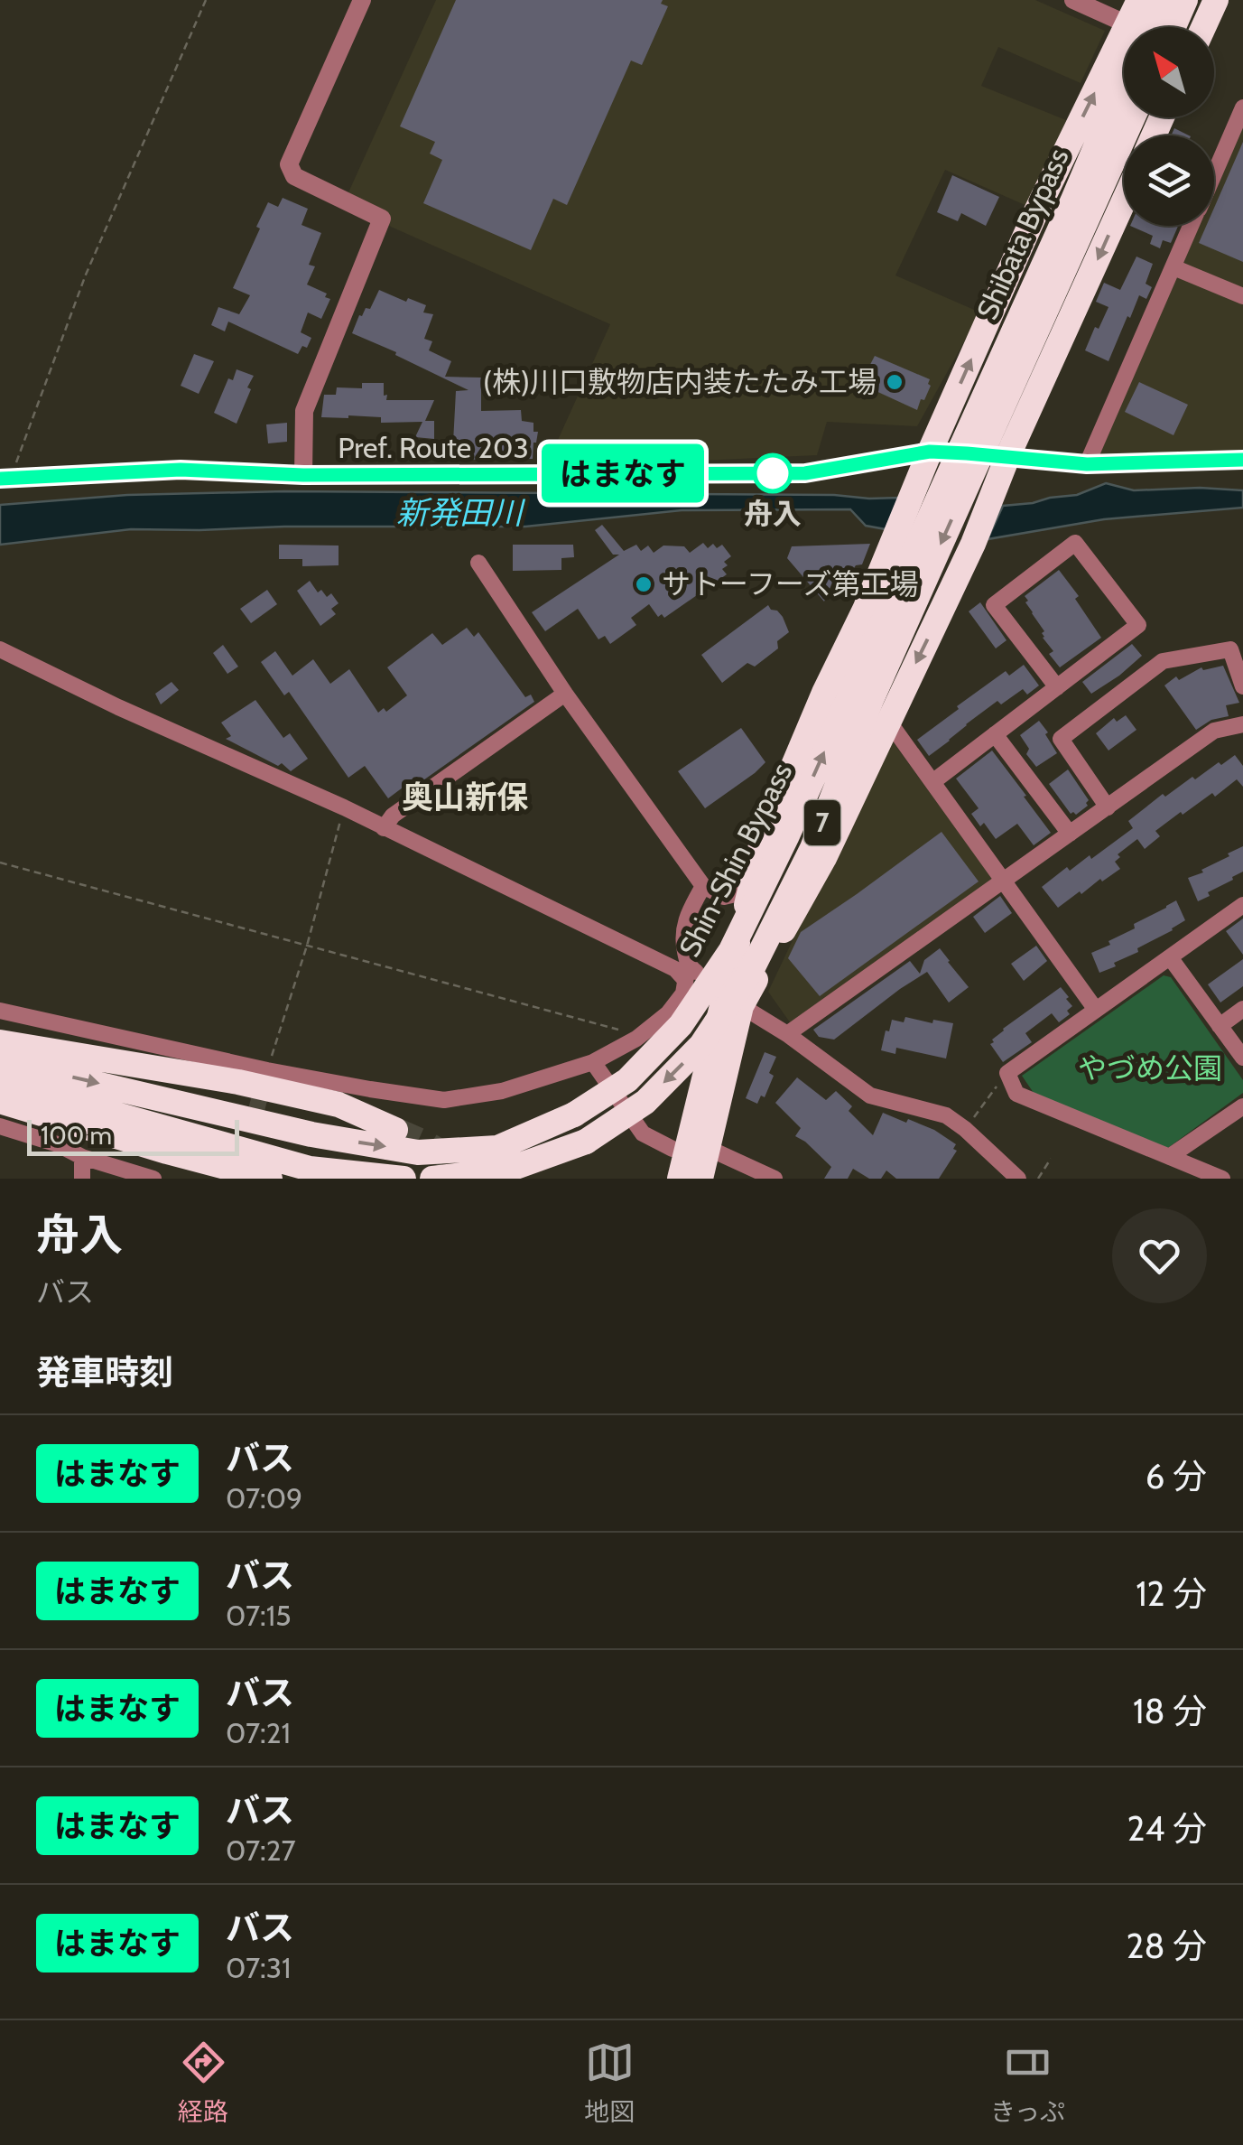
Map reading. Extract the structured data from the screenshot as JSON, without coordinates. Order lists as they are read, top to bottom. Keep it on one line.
{"streets":{"highway":["Shibata Bypass","7","Shin-Shin Bypass"],"main road":["Pref. Route 203"]},"crossings":[["Shibata Bypass","Shin-Shin Bypass"],["Pref. Route 203","7"]],"districts":["奥山新保"],"water":["新発田川"],"parks":["やづめ公園"],"places":["(株)川口敷物店内装たたみ工場","舟入","サトーフーズ第工場"],"lines":["bus line はまなす"],"scale_bar":"100 m","north":"top left","page":{"on_map":"はまなす","scale":"100 m","heading":[["舟入","バス"],"発車時刻"],"list":[{"mark":"はまなす","name":"バス","note":"07:09","value":"6 分"},{"mark":"はまなす","name":"バス","note":"07:15","value":"12 分"},{"mark":"はまなす","name":"バス","note":"07:21","value":"18 分"},{"mark":"はまなす","name":"バス","note":"07:27","value":"24 分"},{"mark":"はまなす","name":"バス","note":"07:31","value":"28 分"}],"tabs":["経路","地図","きっぷ"]}}
